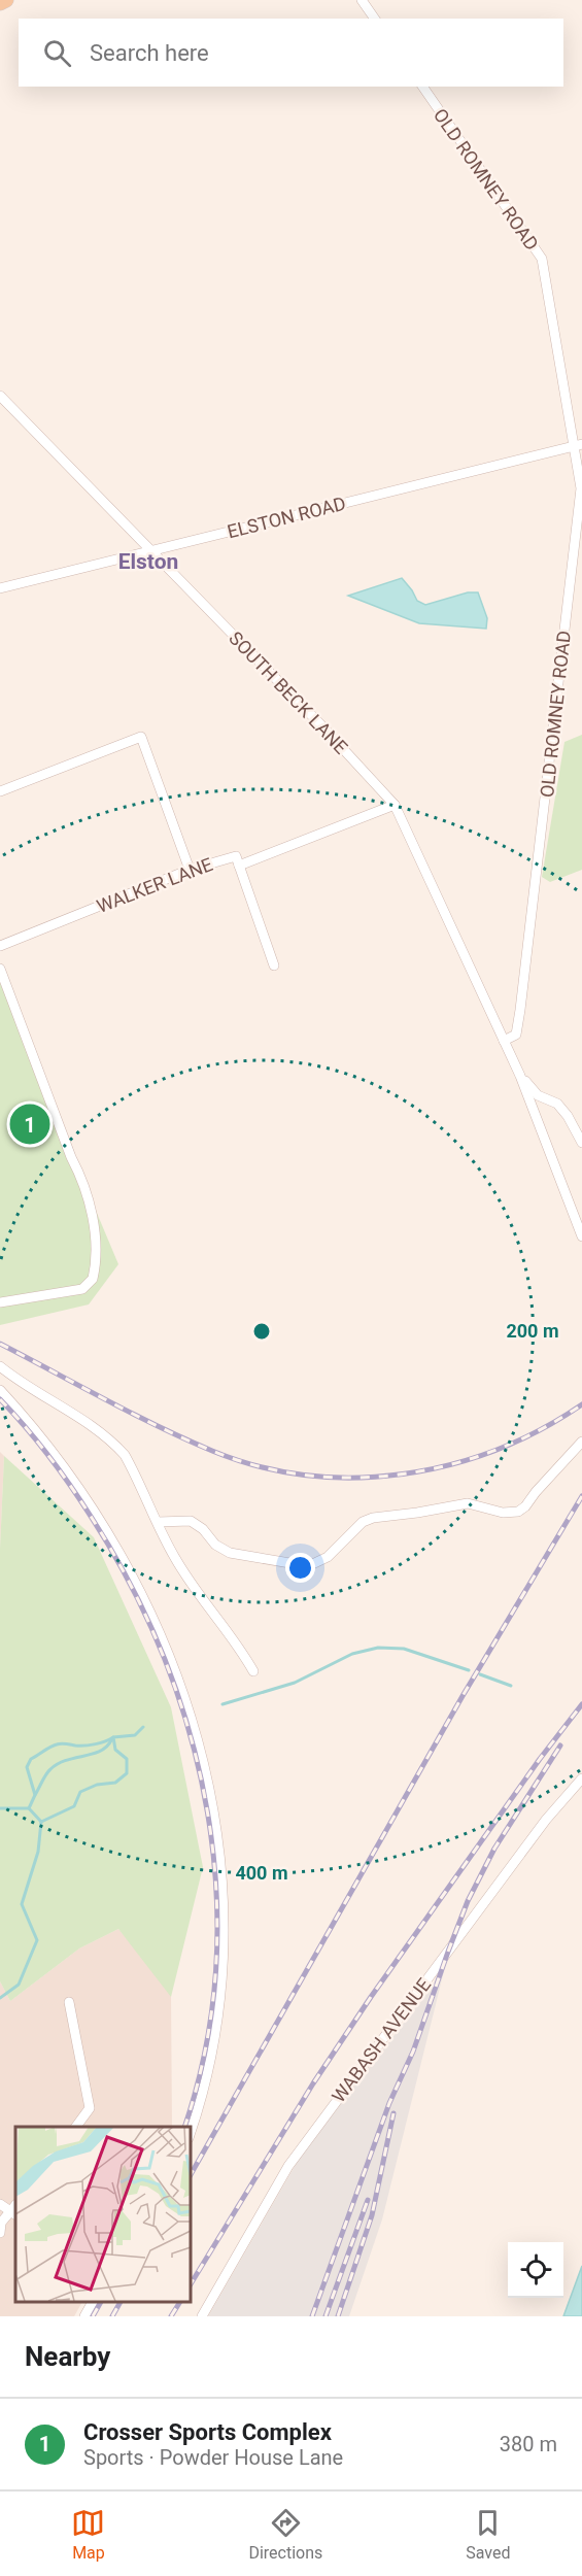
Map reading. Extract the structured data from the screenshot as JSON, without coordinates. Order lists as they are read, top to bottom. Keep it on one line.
{"streets":{"street":["OLD ROMNEY ROAD","ELSTON ROAD","SOUTH BECK LANE","WALKER LANE","WABASH AVENUE"]},"crossings":[["OLD ROMNEY ROAD","ELSTON ROAD"],["OLD ROMNEY ROAD","SOUTH BECK LANE"],["ELSTON ROAD","SOUTH BECK LANE"]],"districts":["Elston"],"page":{"search":"Search here","pins":"1","heading":"Nearby","list":[{"mark":"1","name":"Crosser Sports Complex","note":"Sports · Powder House Lane","value":"380 m"}],"nav":["Map","Directions","Saved"]},"rings":["200 m","400 m"]}
